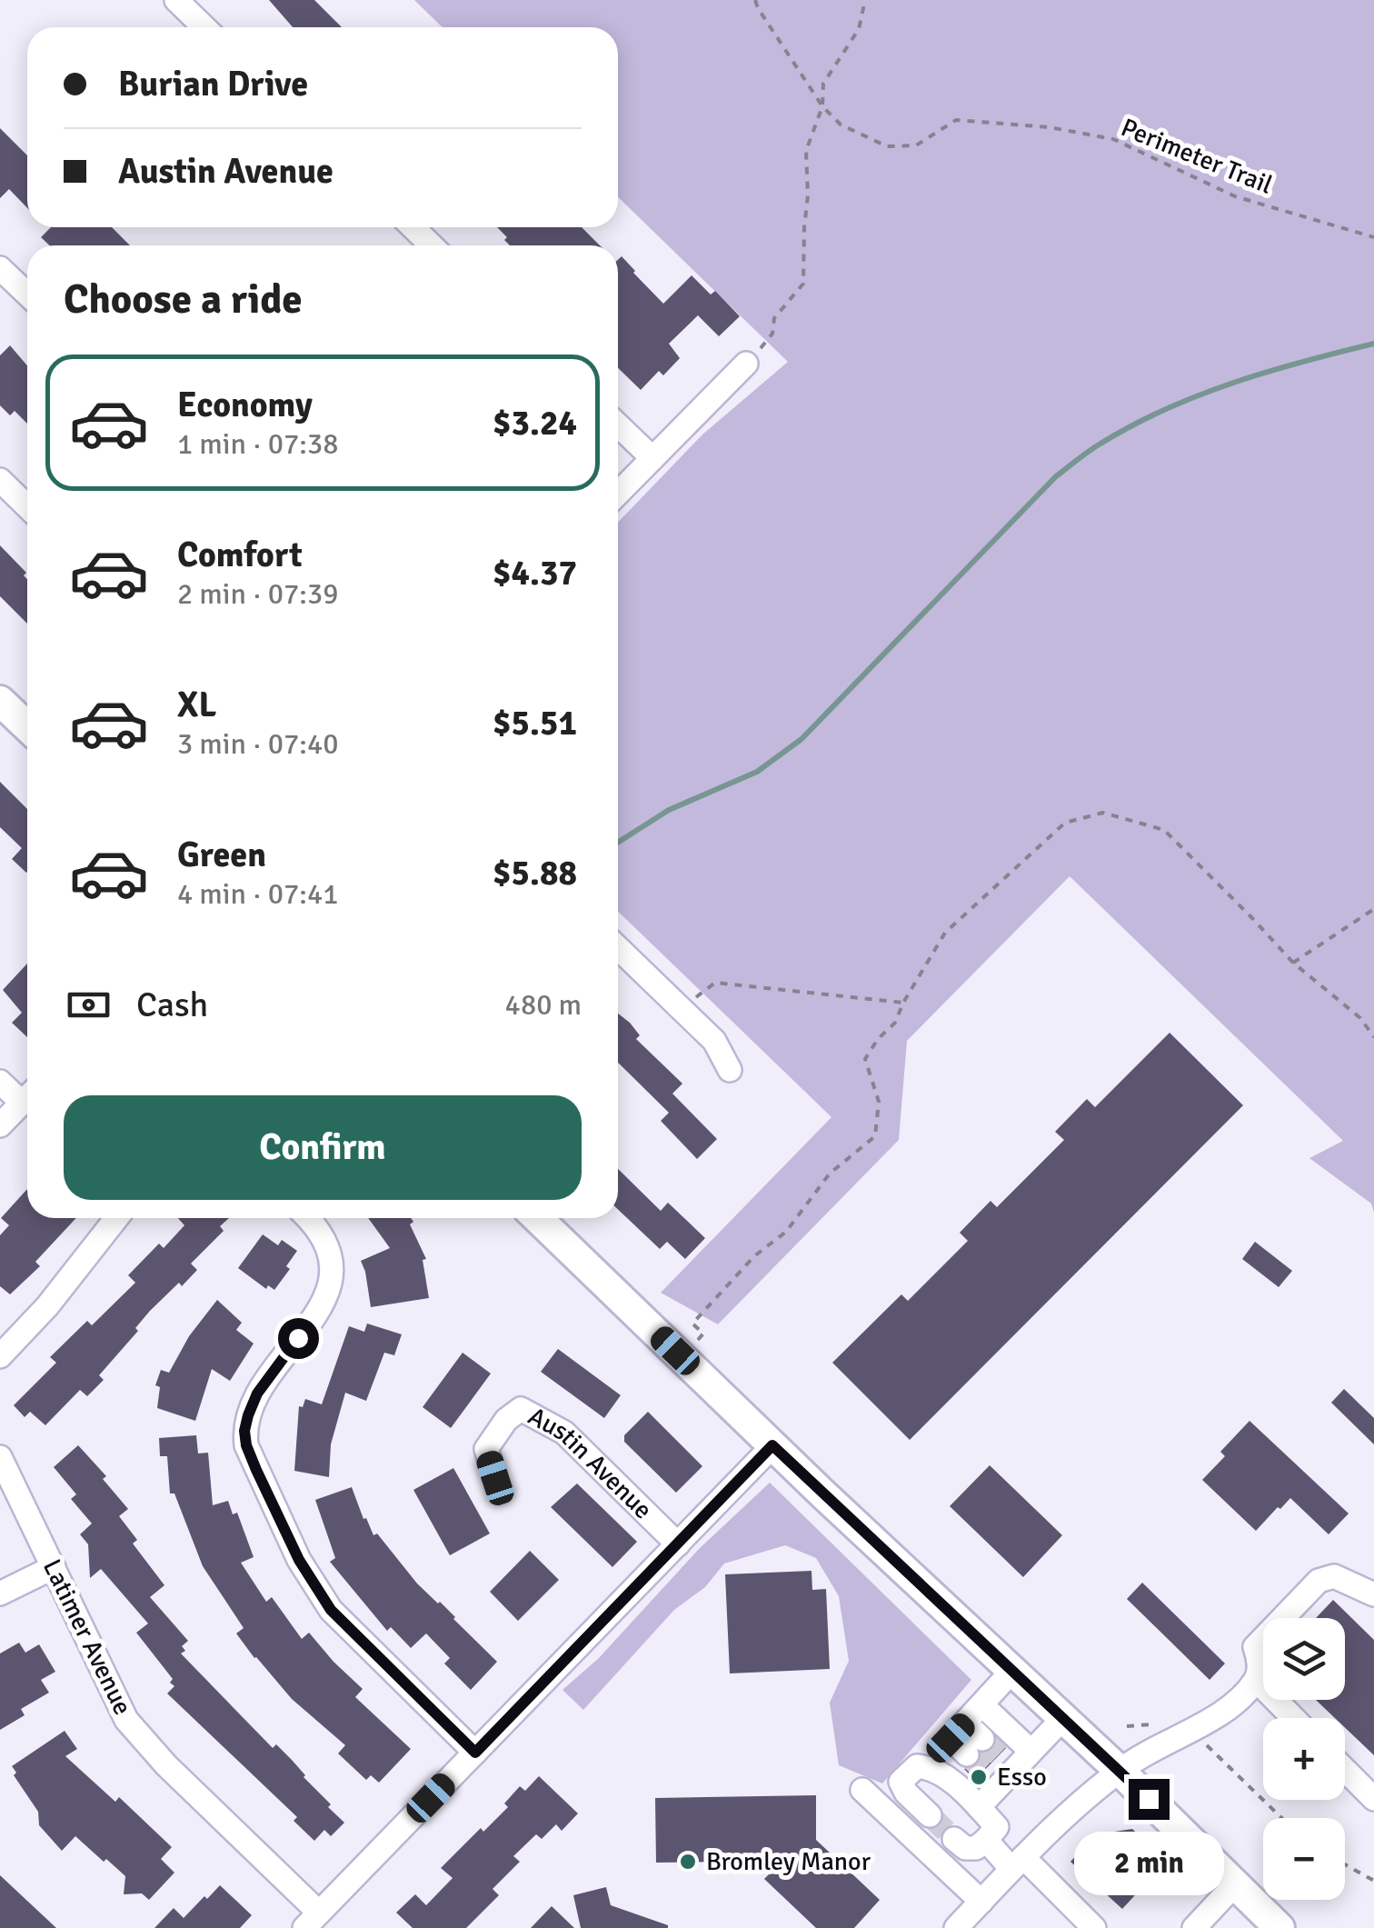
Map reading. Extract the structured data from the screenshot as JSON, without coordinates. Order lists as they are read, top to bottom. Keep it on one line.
{"streets":{"street":["Austin Avenue","Latimer Avenue"],"path":["Perimeter Trail"]},"places":["Esso","Bromley Manor"],"page":{"banner":["Burian Drive","Austin Avenue"],"heading":"Choose a ride","list":[{"name":"Economy","note":"1 min · 07:38","value":"$3.24"},{"name":"Comfort","note":"2 min · 07:39","value":"$4.37"},{"name":"XL","note":"3 min · 07:40","value":"$5.51"},{"name":"Green","note":"4 min · 07:41","value":"$5.88"}],"pay":["Cash","480 m"],"buttons":"Confirm","map_buttons":["+","−"],"bubble":"2 min"}}
